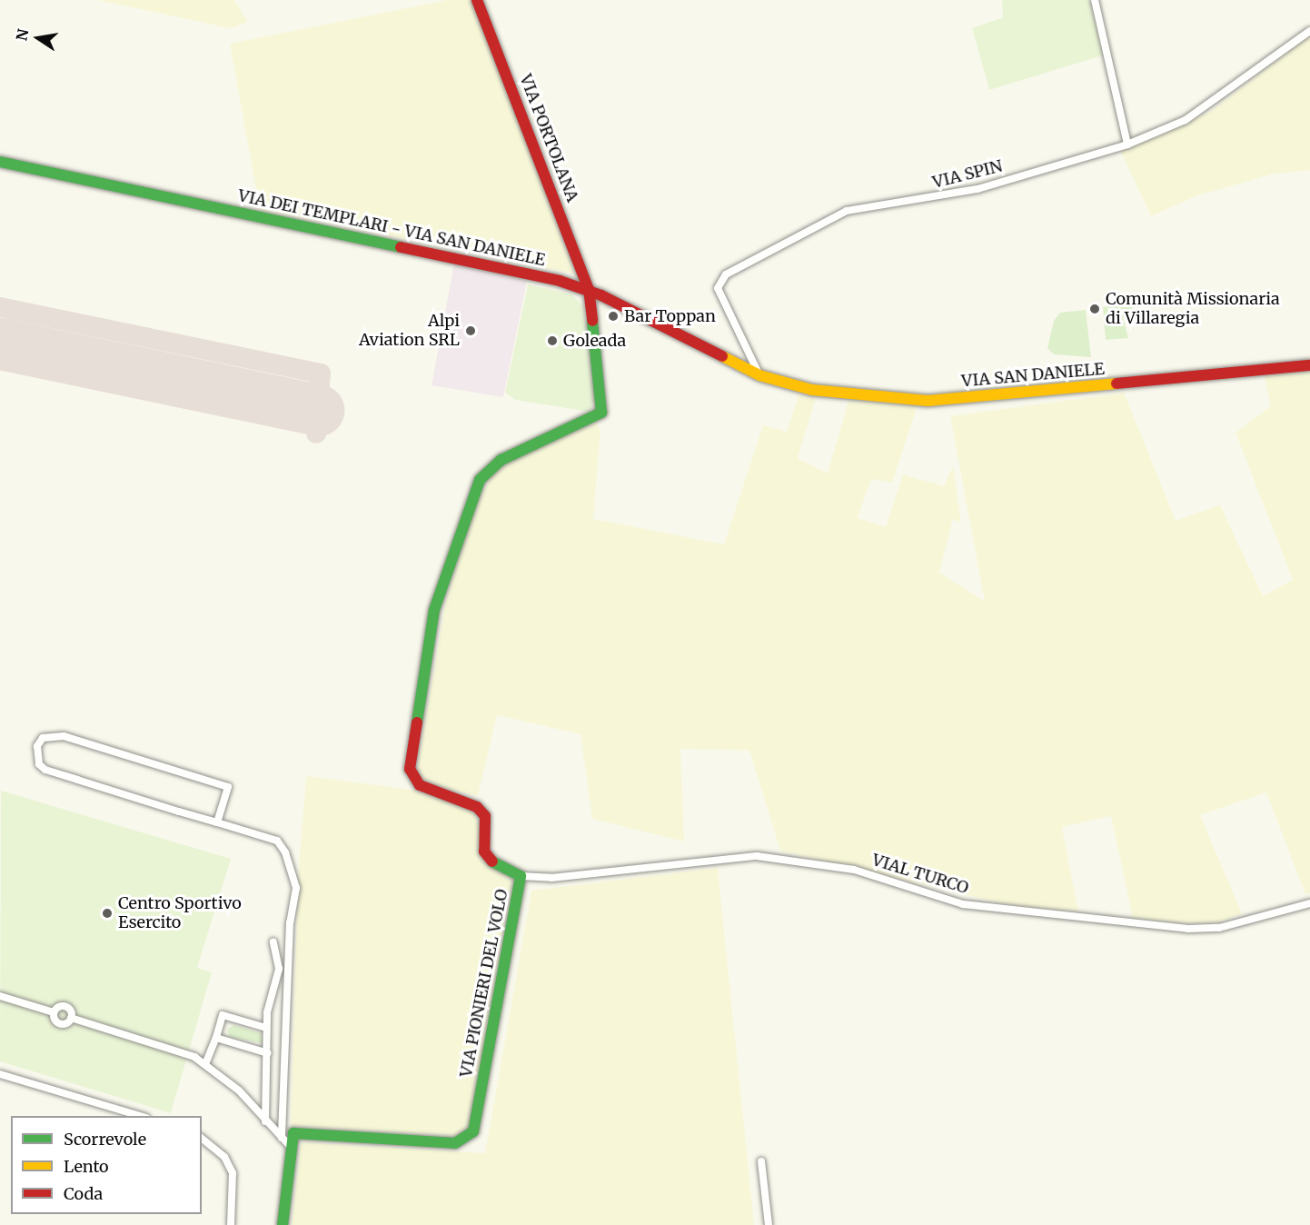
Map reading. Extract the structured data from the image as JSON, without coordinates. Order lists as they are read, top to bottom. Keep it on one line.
{"streets":{"street":["VIA PORTOLANA","VIA SPIN","VIA DEI TEMPLARI - VIA SAN DANIELE","VIA SAN DANIELE","VIAL TURCO","VIA PIONIERI DEL VOLO"]},"crossings":[["VIA PORTOLANA","VIA DEI TEMPLARI - VIA SAN DANIELE"],["VIA PORTOLANA","VIA PIONIERI DEL VOLO"],["VIA SPIN","VIA DEI TEMPLARI - VIA SAN DANIELE"],["VIA SPIN","VIA SAN DANIELE"],["VIA DEI TEMPLARI - VIA SAN DANIELE","VIA SAN DANIELE"],["VIA DEI TEMPLARI - VIA SAN DANIELE","VIA PIONIERI DEL VOLO"],["VIAL TURCO","VIA PIONIERI DEL VOLO"]],"places":["Comunità Missionaria di Villaregia","Bar Toppan","Alpi Aviation SRL","Goleada","Centro Sportivo Esercito"],"legend":["Scorrevole","Lento","Coda"],"north":"left"}
